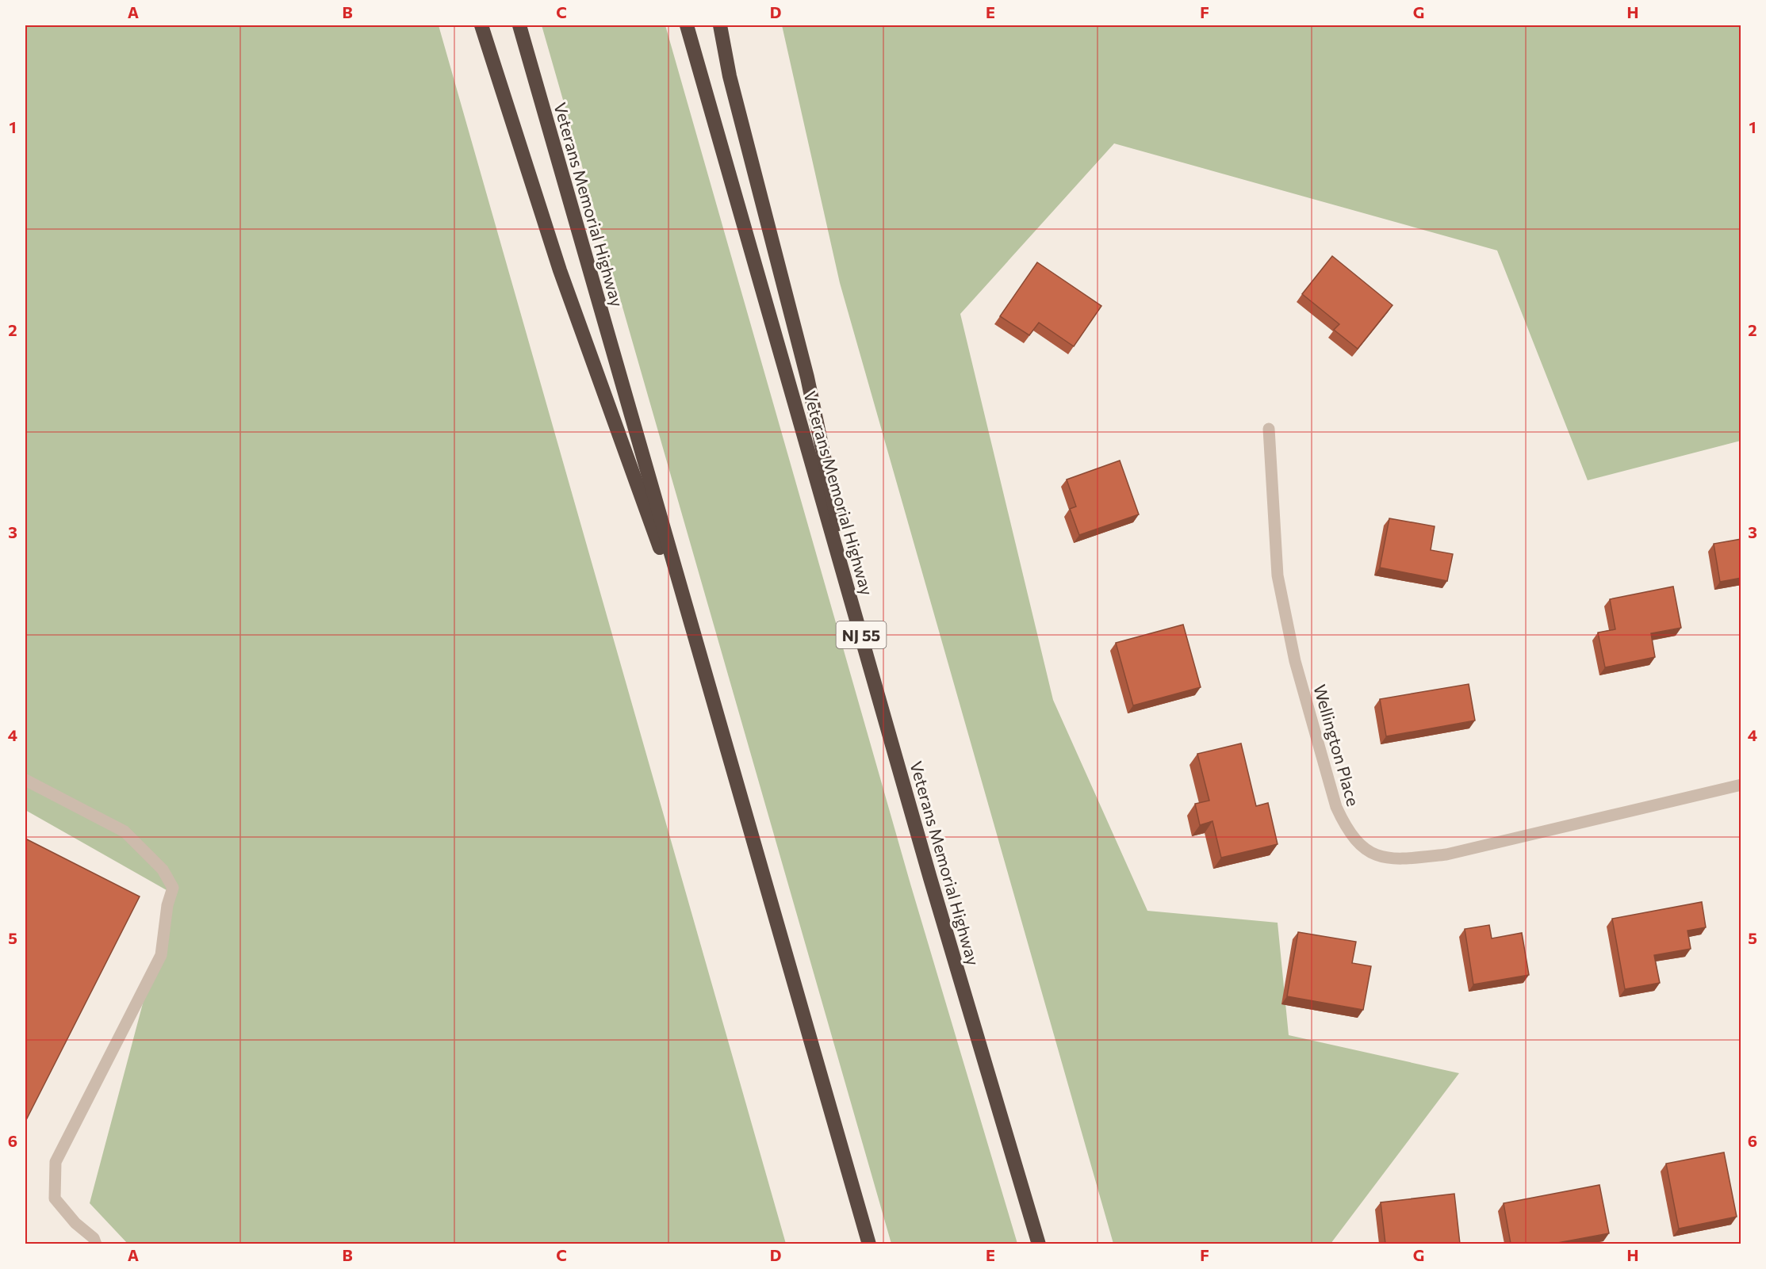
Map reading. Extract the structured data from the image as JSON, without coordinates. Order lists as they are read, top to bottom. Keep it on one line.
{"streets":{"highway":["Veterans Memorial Highway","NJ 55"],"street":["Wellington Place"]},"grid":{"columns":["A","B","C","D","E","F","G","H"],"rows":["1","2","3","4","5","6"]}}
